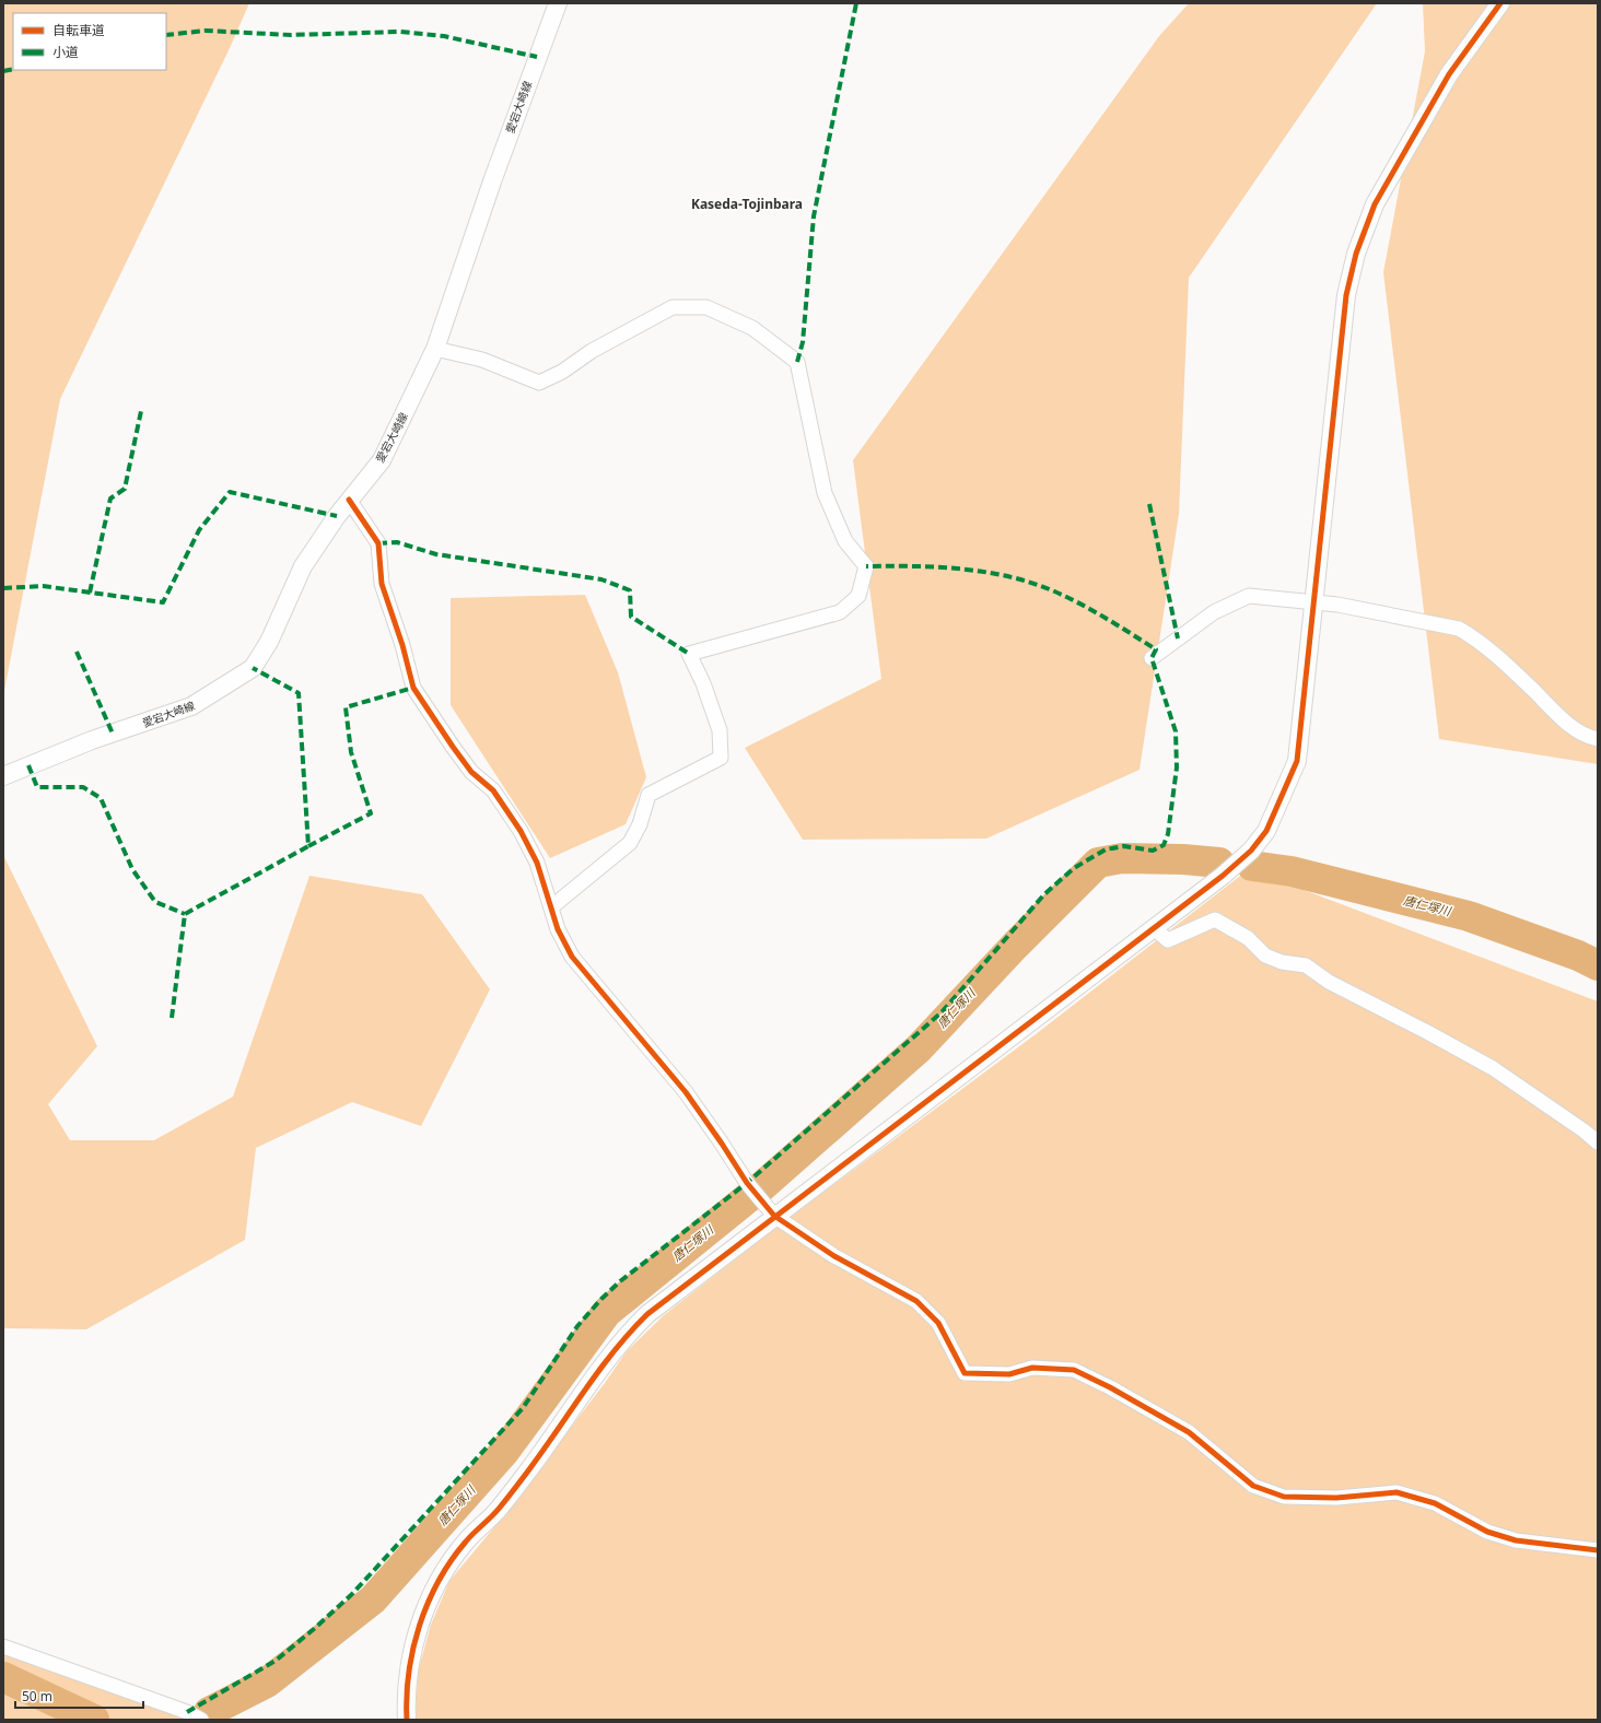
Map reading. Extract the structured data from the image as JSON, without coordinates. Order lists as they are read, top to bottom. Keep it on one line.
{"streets":{"street":["愛宕大崎線"]},"districts":["Kaseda-Tojinbara"],"water":["唐仁塚川"],"legend":["自転車道","小道"],"scale_bar":"50 m"}
